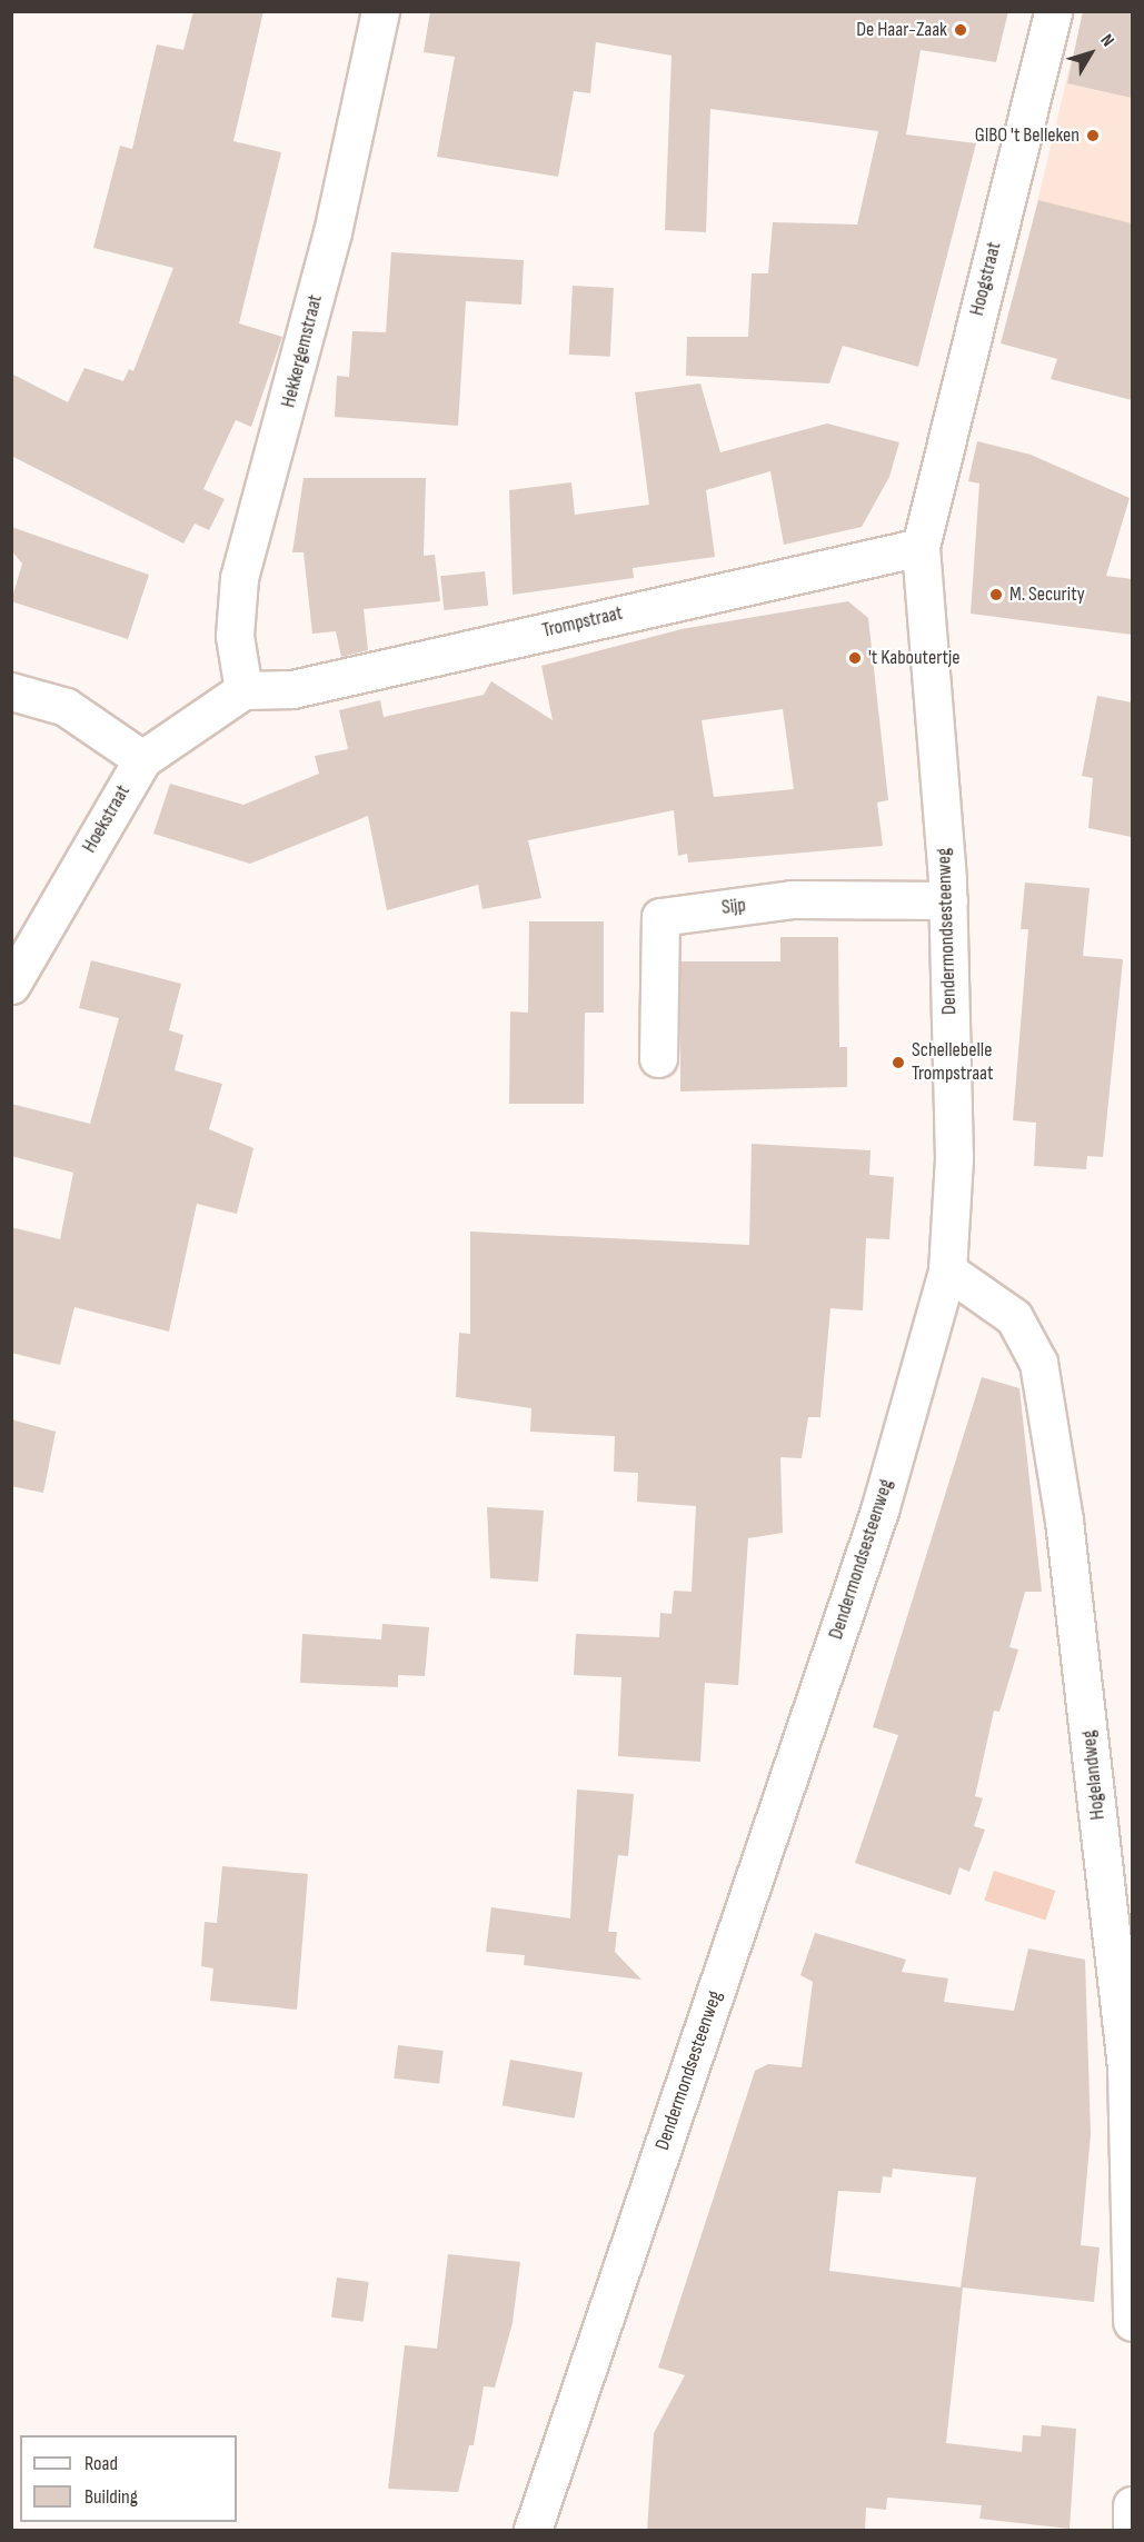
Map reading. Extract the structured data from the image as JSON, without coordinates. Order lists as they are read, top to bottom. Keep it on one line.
{"streets":{"street":["Hoogstraat","Hekkergemstraat","Trompstraat","Hoekstraat","Sijp","Dendermondsesteenweg","Hogelandweg"]},"crossings":[["Hoogstraat","Trompstraat"],["Hoogstraat","Dendermondsesteenweg"],["Hekkergemstraat","Trompstraat"],["Hekkergemstraat","Hoekstraat"],["Trompstraat","Hoekstraat"],["Trompstraat","Dendermondsesteenweg"],["Sijp","Dendermondsesteenweg"],["Dendermondsesteenweg","Hogelandweg"]],"places":["De Haar-Zaak","GIBO 't Belleken","M. Security","'t Kaboutertje","Schellebelle Trompstraat"],"legend":["Road","Building"],"north":"top right"}
